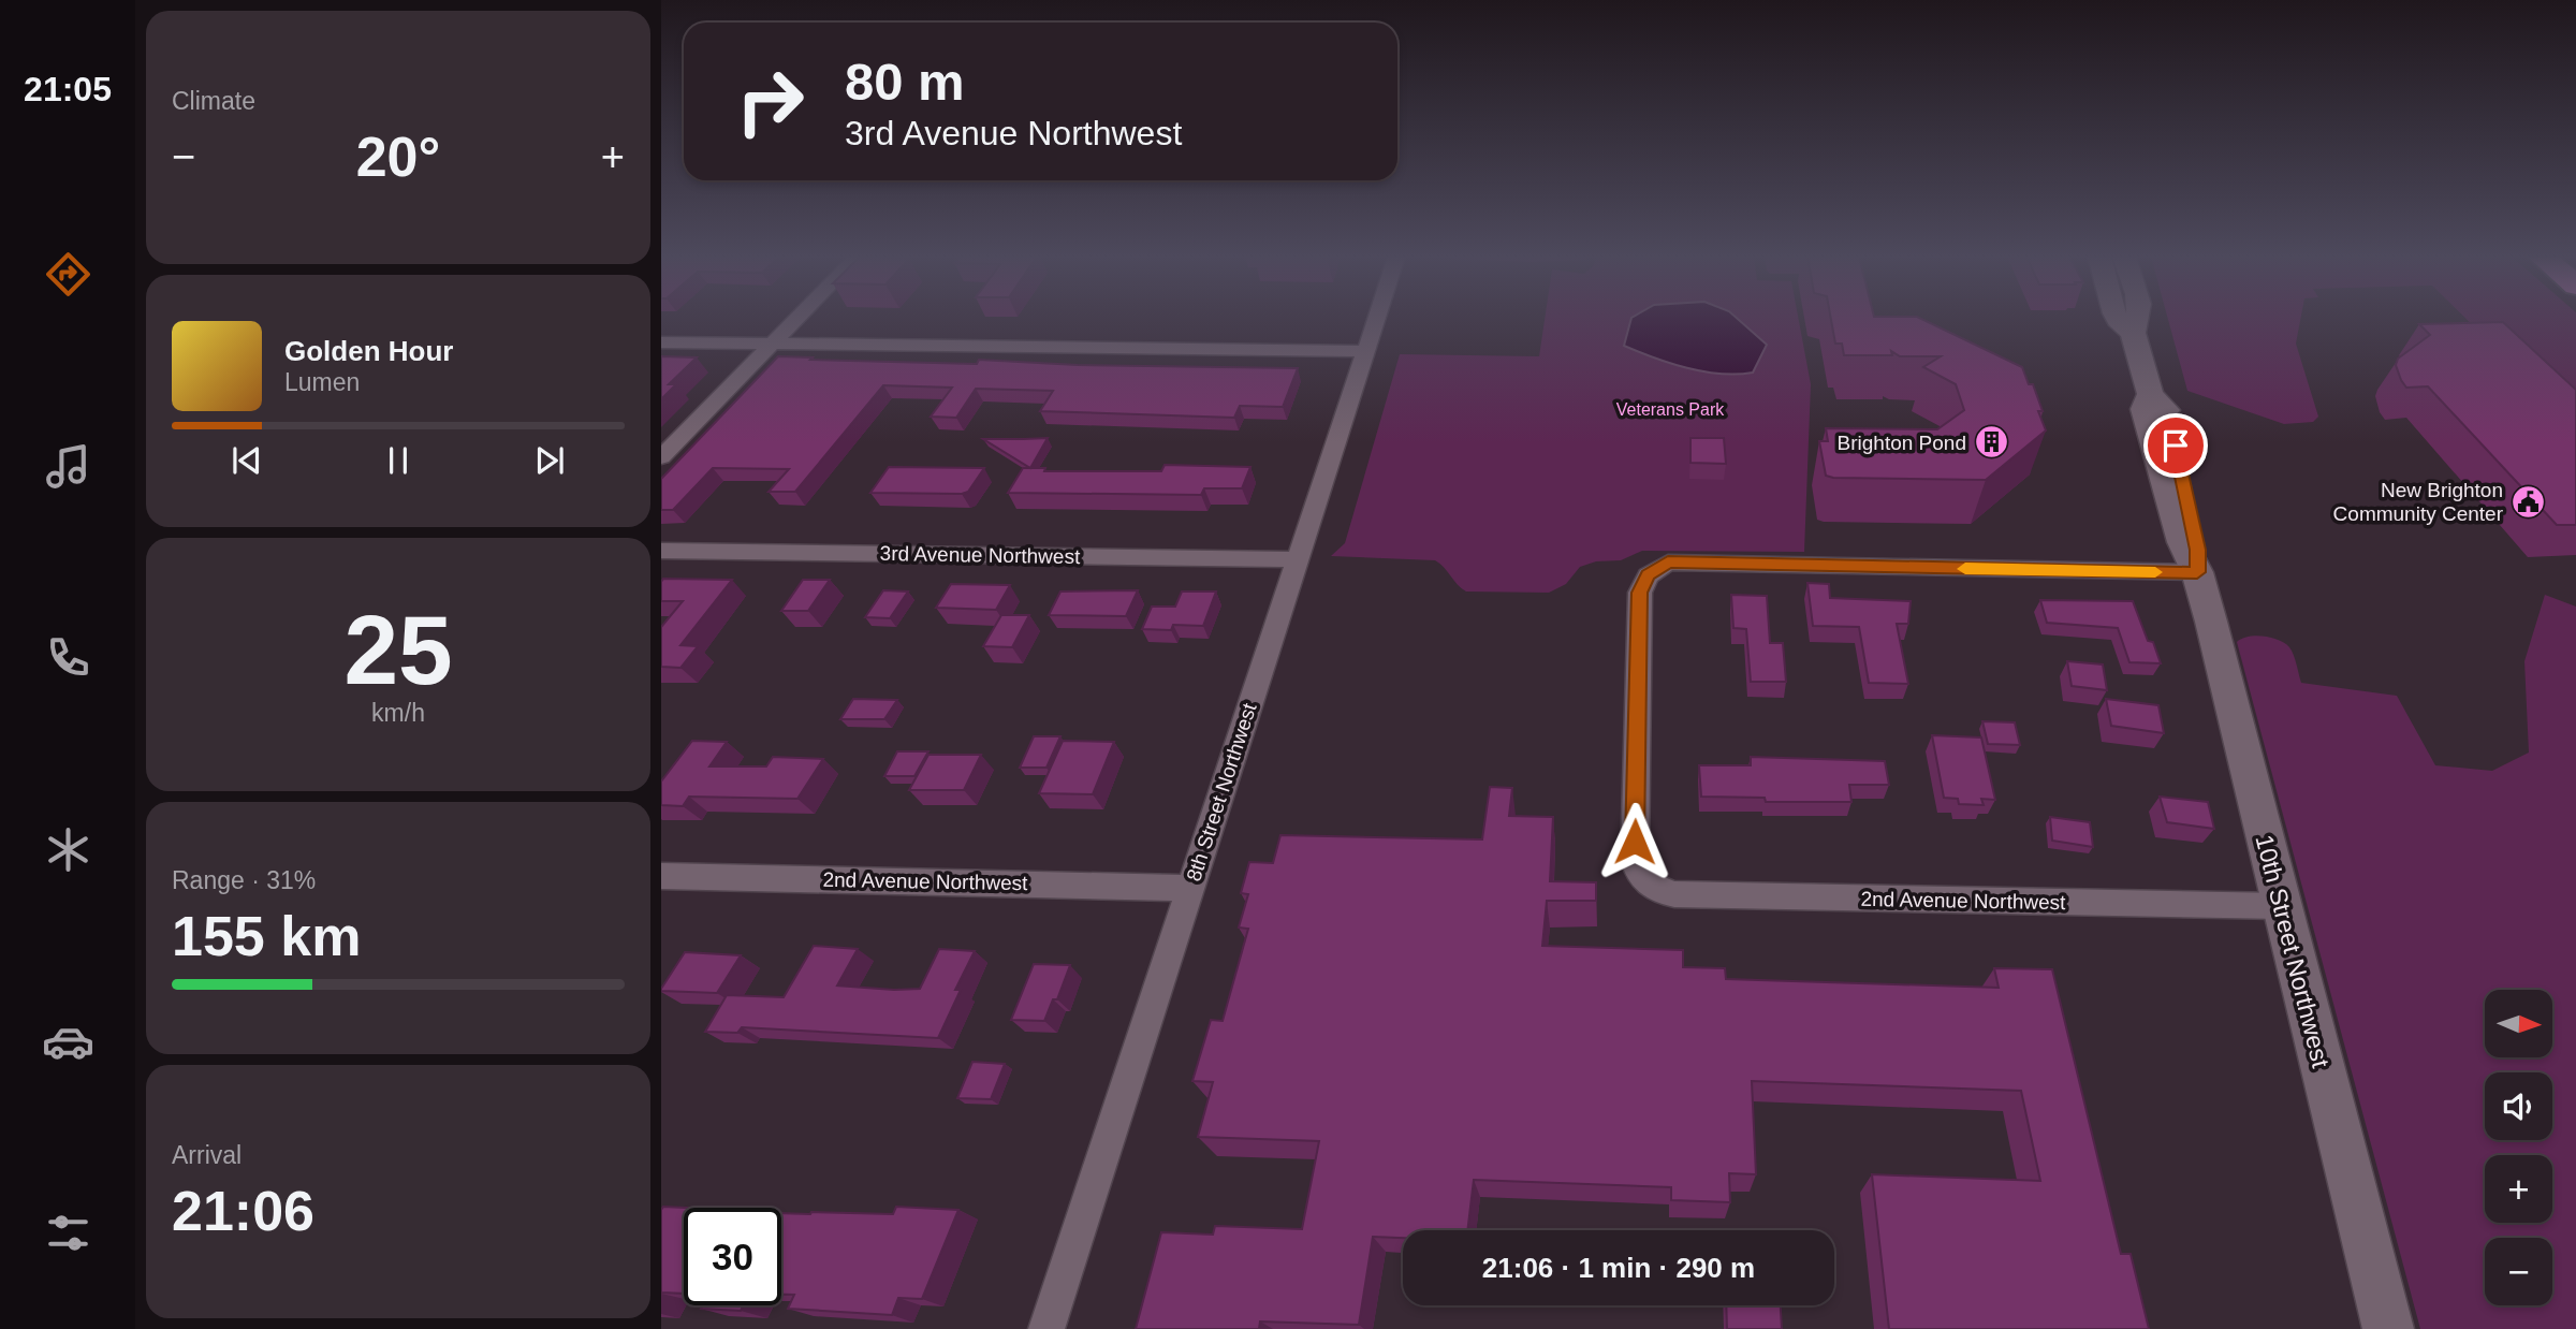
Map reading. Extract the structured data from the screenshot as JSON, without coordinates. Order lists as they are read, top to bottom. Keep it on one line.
{"streets":{"street":["3rd Avenue Northwest","8th Street Northwest","2nd Avenue Northwest","10th Street Northwest"]},"crossings":[["3rd Avenue Northwest","8th Street Northwest"],["8th Street Northwest","2nd Avenue Northwest"],["2nd Avenue Northwest","10th Street Northwest"]],"parks":["Veterans Park"],"places":{"building":["Brighton Pond"],"public building":["New Brighton Community Center"]},"north":"right","page":{"tabs":"21:05","tile":["Climate",["25","km/h"],["Range · 31%","155 km"],["Arrival","21:06"]],"turn":["80 m","3rd Avenue Northwest"],"heat":["−","20°","+"],"song":["Golden Hour","Lumen"],"map_buttons":["+","−"],"limit":"30","trip":"21:06 · 1 min · 290 m"}}
